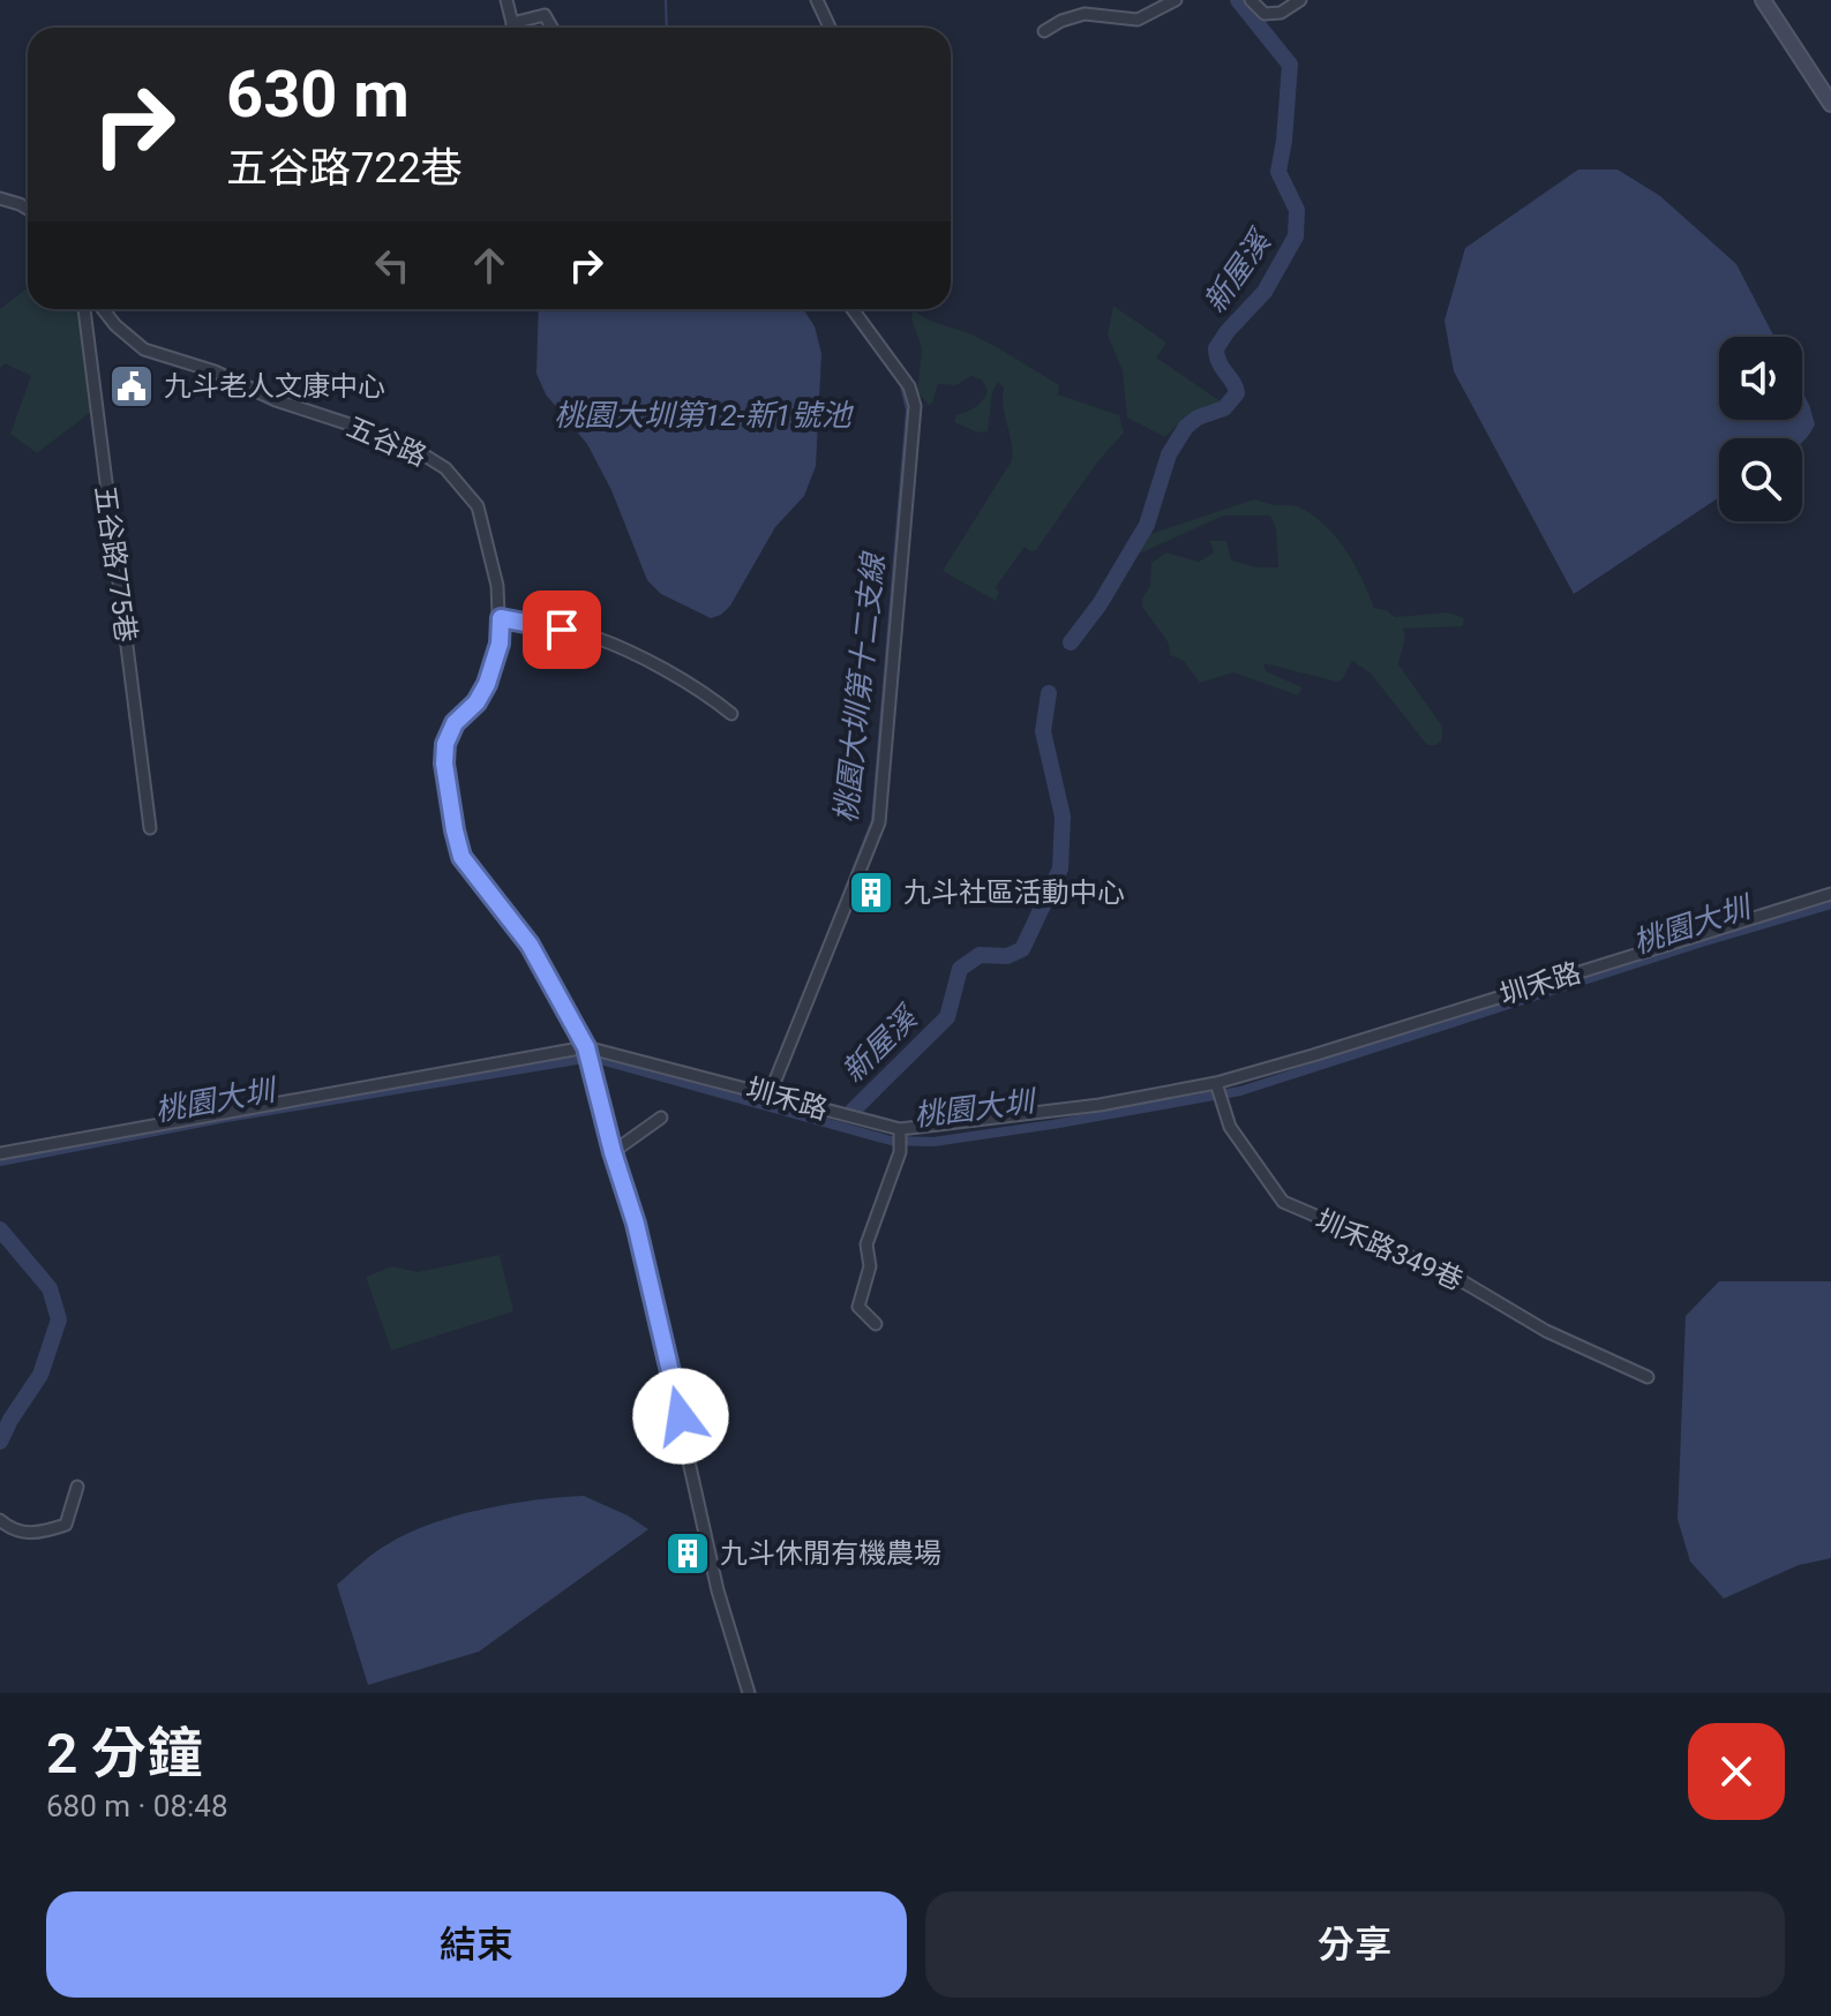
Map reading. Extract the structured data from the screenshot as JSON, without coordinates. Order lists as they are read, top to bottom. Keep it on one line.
{"streets":{"street":["五谷路","五谷路775巷","圳禾路","圳禾路349巷"]},"crossings":[["五谷路","圳禾路"],["圳禾路","圳禾路349巷"]],"water":["新屋溪","桃園大圳第12-新1號池","桃園大圳第十二支線","桃園大圳"],"places":{"public building":["九斗老人文康中心"],"building":["九斗社區活動中心","九斗休閒有機農場"]},"page":{"turn":["630 m","五谷路722巷"],"heading":["2 分鐘","680 m · 08:48"],"buttons":["結束","分享"]}}
